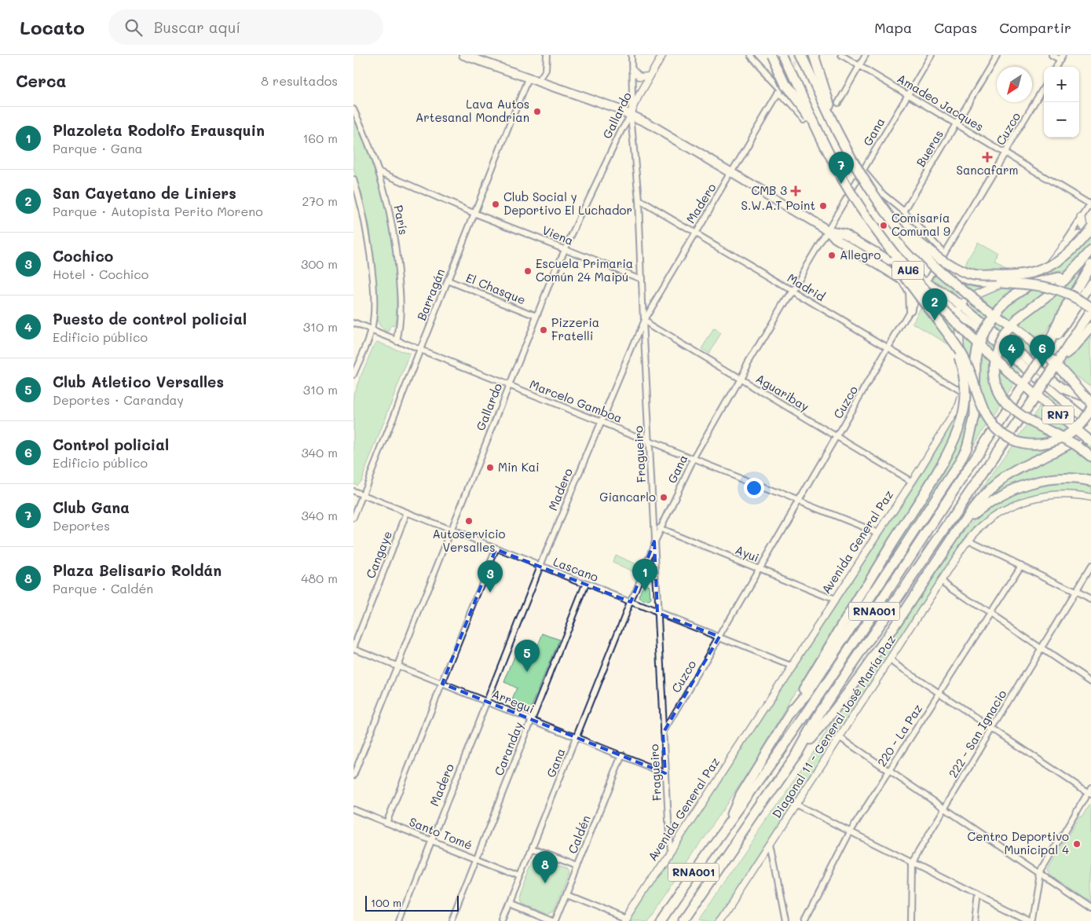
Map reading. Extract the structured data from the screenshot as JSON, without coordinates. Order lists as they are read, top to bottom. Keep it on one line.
{"streets":{"highway":["AU6","RN7","RNA001"],"street":["Amadeo Jacques","Gallardo","Cuzco","Gana","Bueras","Madero","París","Viena","Madrid","El Chasque","Barragán","Aguaribay","Marcelo Gamboa","Fragueiro","Avenida General Paz","Ayui","Cangaye","Lascano","Arregui","Diagonal 11 - General José María Paz","222 - San Ignacio","220 - La Paz","Caranday","Santo Tomé","Caldén"]},"crossings":[["Amadeo Jacques","Cuzco"],["Amadeo Jacques","Gana"],["Amadeo Jacques","Bueras"],["Gallardo","Viena"],["Gallardo","El Chasque"],["Gallardo","Marcelo Gamboa"],["Gallardo","Fragueiro"],["Gallardo","Lascano"],["Gallardo","Arregui"],["Cuzco","Madrid"],["Cuzco","Aguaribay"],["Cuzco","Marcelo Gamboa"],["Cuzco","Fragueiro"],["Cuzco","Ayui"],["Cuzco","Lascano"],["Gana","Madrid"],["Gana","Aguaribay"],["Gana","Marcelo Gamboa"],["Gana","Fragueiro"],["Gana","Ayui"],["Gana","Lascano"],["Gana","Arregui"],["Gana","Santo Tomé"],["Madero","Madrid"],["Madero","Aguaribay"],["Madero","Marcelo Gamboa"],["Madero","Fragueiro"],["Madero","Lascano"],["Madero","Arregui"],["Madero","Santo Tomé"],["París","Viena"],["París","Marcelo Gamboa"],["Viena","Barragán"],["Viena","Fragueiro"],["AU6","RN7"],["AU6","RNA001"],["Madrid","Fragueiro"],["Madrid","Avenida General Paz"],["El Chasque","Barragán"],["Barragán","Marcelo Gamboa"],["Barragán","Lascano"],["Aguaribay","Fragueiro"],["Aguaribay","Avenida General Paz"],["Marcelo Gamboa","Fragueiro"],["Marcelo Gamboa","Avenida General Paz"],["RN7","RNA001"],["Fragueiro","Avenida General Paz"],["Fragueiro","Ayui"],["Fragueiro","Lascano"],["Fragueiro","Arregui"],["Avenida General Paz","Ayui"],["Avenida General Paz","Lascano"],["Cangaye","Lascano"],["Cangaye","Arregui"],["Lascano","Caranday"],["Arregui","Caranday"],["Arregui","Caldén"],["Caranday","Santo Tomé"]],"places":{"other":["Lava Autos Artesanal Mondrian","Club Social y Deportivo El Luchador","S.W.A.T Point","Comisaría Comunal 9","Allegro","Escuela Primaria Común 24 Maipú","Pizzeria Fratelli","Min Kai","Giancarlo","Autoservicio Versalles","Centro Deportivo Municipal 4"],"health":["Sancafarm","CMB 3"]},"scale_bar":"100 m","north":"bottom left","page":{"header":"Locato","search":"Buscar aquí","nav":["Mapa","Capas","Compartir"],"heading":["Cerca","8 resultados"],"map_buttons":["+","−"],"list":[{"mark":"1","name":"Plazoleta Rodolfo Erausquin","note":"Parque · Gana","value":"160 m"},{"mark":"2","name":"San Cayetano de Liniers","note":"Parque · Autopista Perito Moreno","value":"270 m"},{"mark":"3","name":"Cochico","note":"Hotel · Cochico","value":"300 m"},{"mark":"4","name":"Puesto de control policial","note":"Edificio público","value":"310 m"},{"mark":"5","name":"Club Atletico Versalles","note":"Deportes · Caranday","value":"310 m"},{"mark":"6","name":"Control policial","note":"Edificio público","value":"340 m"},{"mark":"7","name":"Club Gana","note":"Deportes","value":"340 m"},{"mark":"8","name":"Plaza Belisario Roldán","note":"Parque · Caldén","value":"480 m"}],"pins":["7","2","4","6","1","3","5","8"],"scale":"100 m"}}
